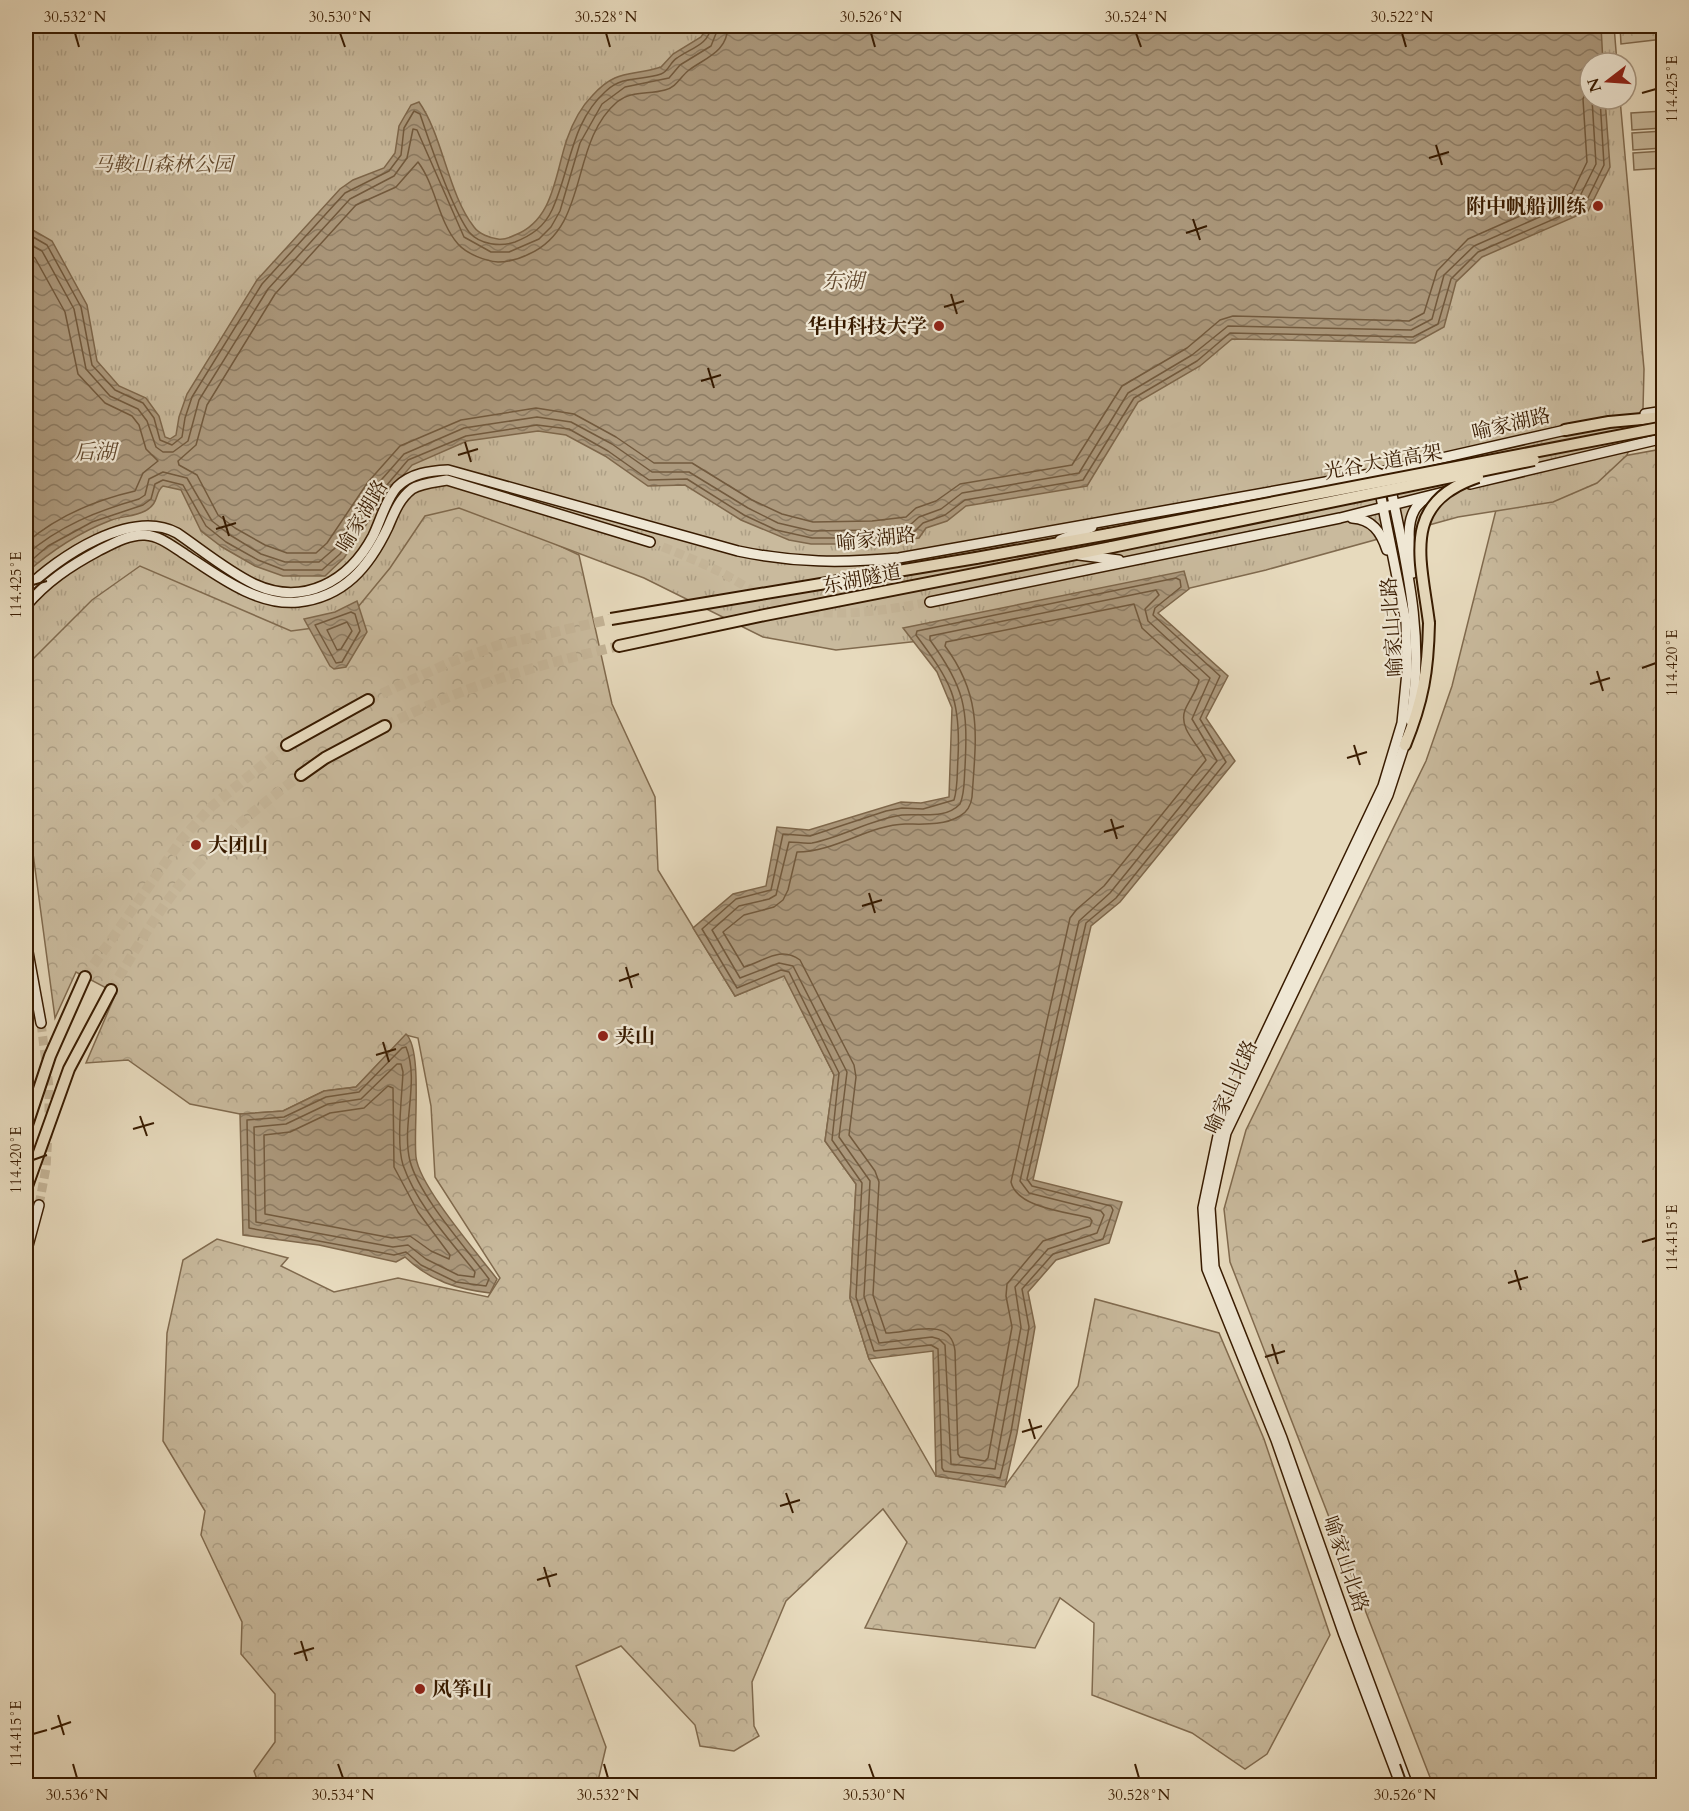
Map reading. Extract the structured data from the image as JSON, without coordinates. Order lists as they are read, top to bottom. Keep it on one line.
{"streets":{"highway":["光谷大道高架","东湖隧道"],"main road":["喻家湖路","喻家山北路"]},"crossings":[["喻家湖路","喻家山北路"],["光谷大道高架","东湖隧道"]],"water":["东湖","后湖"],"parks":["马鞍山森林公园"],"places":["附中帆船训练","华中科技大学","大团山","夹山","风筝山"],"north":"left","coordinates":["30.532°N","30.530°N","30.528°N","30.526°N","30.524°N","30.522°N","114.425°E","114.420°E","114.415°E","30.536°N","30.534°N"]}
